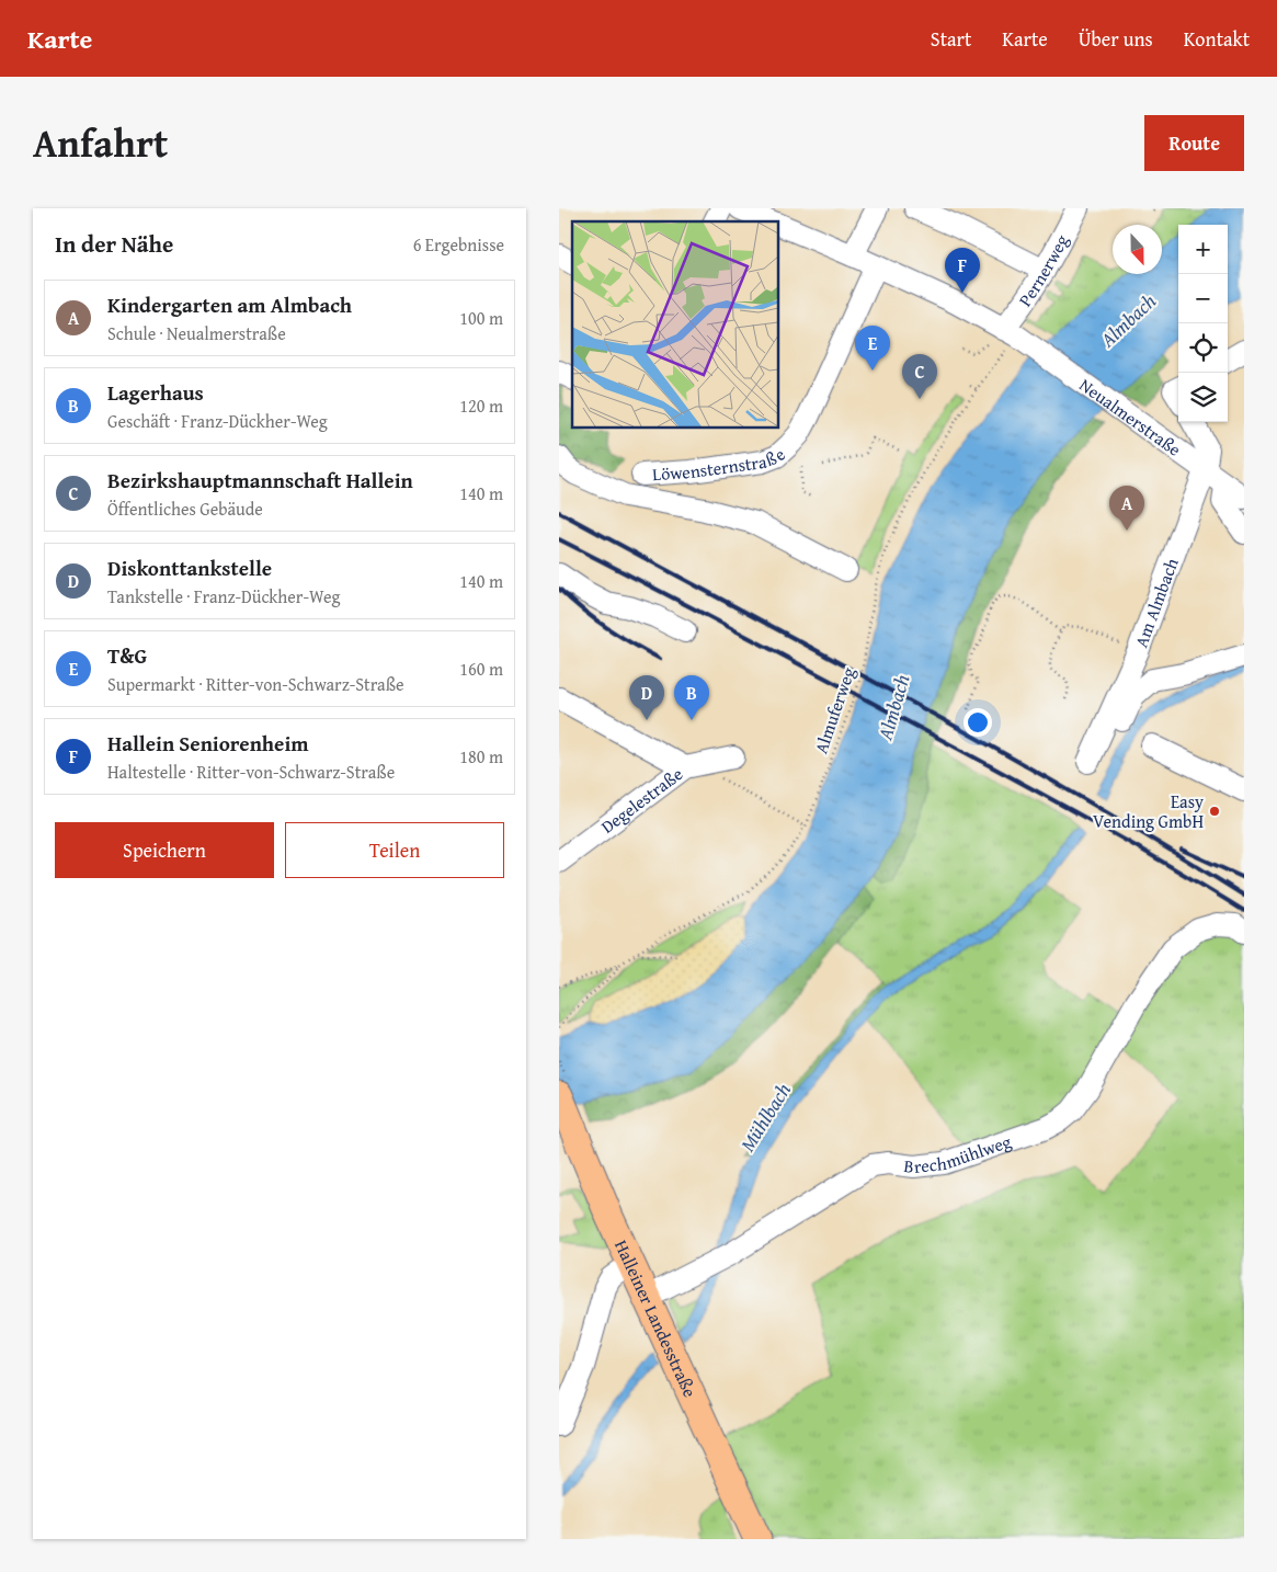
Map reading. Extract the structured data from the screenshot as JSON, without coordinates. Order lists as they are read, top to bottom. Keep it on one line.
{"streets":{"main road":["Halleiner Landesstraße"],"street":["Pernerweg","Neualmerstraße","Löwensternstraße","Am Almbach","Degelestraße","Brechmühlweg"],"path":["Almuferweg"]},"crossings":[["Pernerweg","Neualmerstraße"],["Pernerweg","Almuferweg"],["Neualmerstraße","Löwensternstraße"],["Neualmerstraße","Am Almbach"],["Neualmerstraße","Almuferweg"],["Brechmühlweg","Halleiner Landesstraße"]],"water":["Almbach","Mühlbach"],"places":["Easy Vending GmbH"],"north":"bottom","page":{"header":"Karte","nav":["Start","Karte","Über uns","Kontakt"],"title":"Anfahrt","buttons":["Route",["Speichern","Teilen"]],"heading":["In der Nähe","6 Ergebnisse"],"map_buttons":["+","−"],"pins":["F","E","C","A","B","D"],"list":[{"mark":"A","name":"Kindergarten am Almbach","note":"Schule · Neualmerstraße","value":"100 m"},{"mark":"B","name":"Lagerhaus","note":"Geschäft · Franz-Dückher-Weg","value":"120 m"},{"mark":"C","name":"Bezirkshauptmannschaft Hallein","note":"Öffentliches Gebäude","value":"140 m"},{"mark":"D","name":"Diskonttankstelle","note":"Tankstelle · Franz-Dückher-Weg","value":"140 m"},{"mark":"E","name":"T&G","note":"Supermarkt · Ritter-von-Schwarz-Straße","value":"160 m"},{"mark":"F","name":"Hallein Seniorenheim","note":"Haltestelle · Ritter-von-Schwarz-Straße","value":"180 m"}]}}
